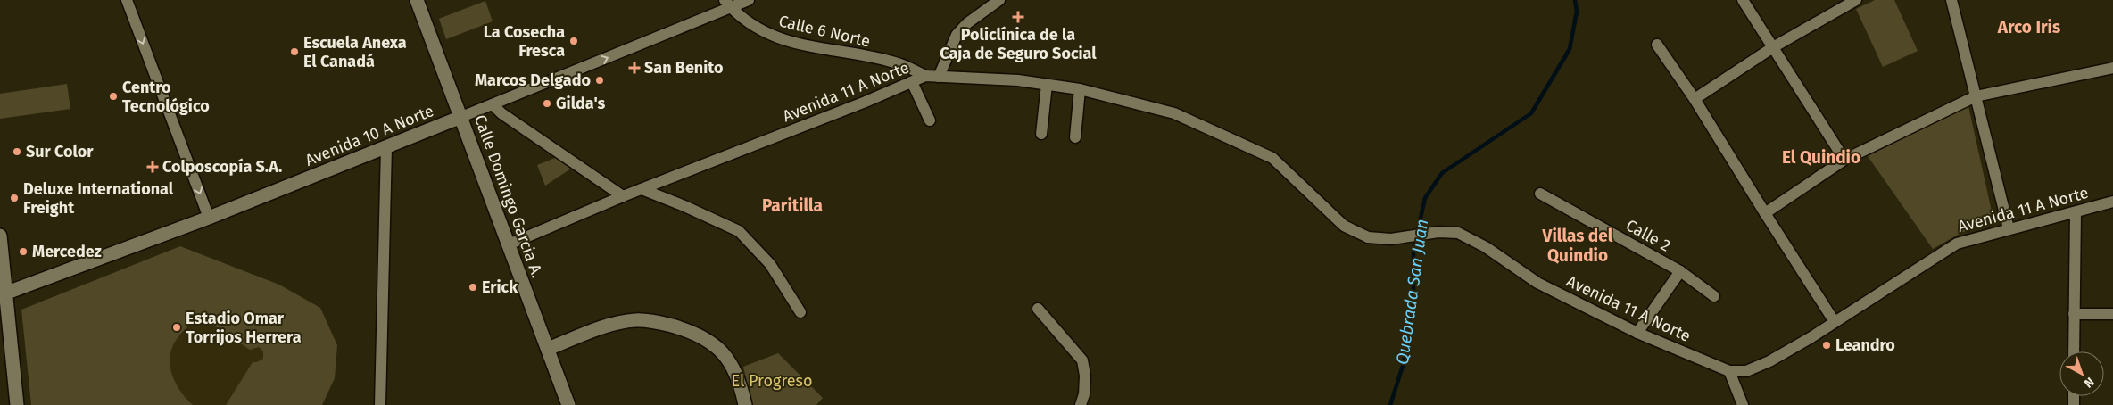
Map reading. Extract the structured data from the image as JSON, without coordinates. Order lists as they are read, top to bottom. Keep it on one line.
{"streets":{"street":["Calle 6 Norte","Avenida 11 A Norte","Avenida 10 A Norte","Calle Domingo Garcia A.","Calle 2"]},"crossings":[["Calle 6 Norte","Avenida 11 A Norte"],["Calle 6 Norte","Avenida 10 A Norte"],["Avenida 11 A Norte","Calle Domingo Garcia A."],["Avenida 10 A Norte","Calle Domingo Garcia A."]],"districts":["Arco Iris","El Quindio","Paritilla","Villas del Quindio"],"water":["Quebrada San Juan"],"parks":["El Progreso"],"places":{"health":["Policlínica de la Caja de Seguro Social","San Benito","Colposcopía S.A."],"other":["La Cosecha Fresca","Escuela Anexa El Canadá","Marcos Delgado","Centro Tecnológico","Gilda's","Sur Color","Deluxe International Freight","Mercedez","Erick","Estadio Omar Torrijos Herrera","Leandro"]},"north":"bottom right"}
